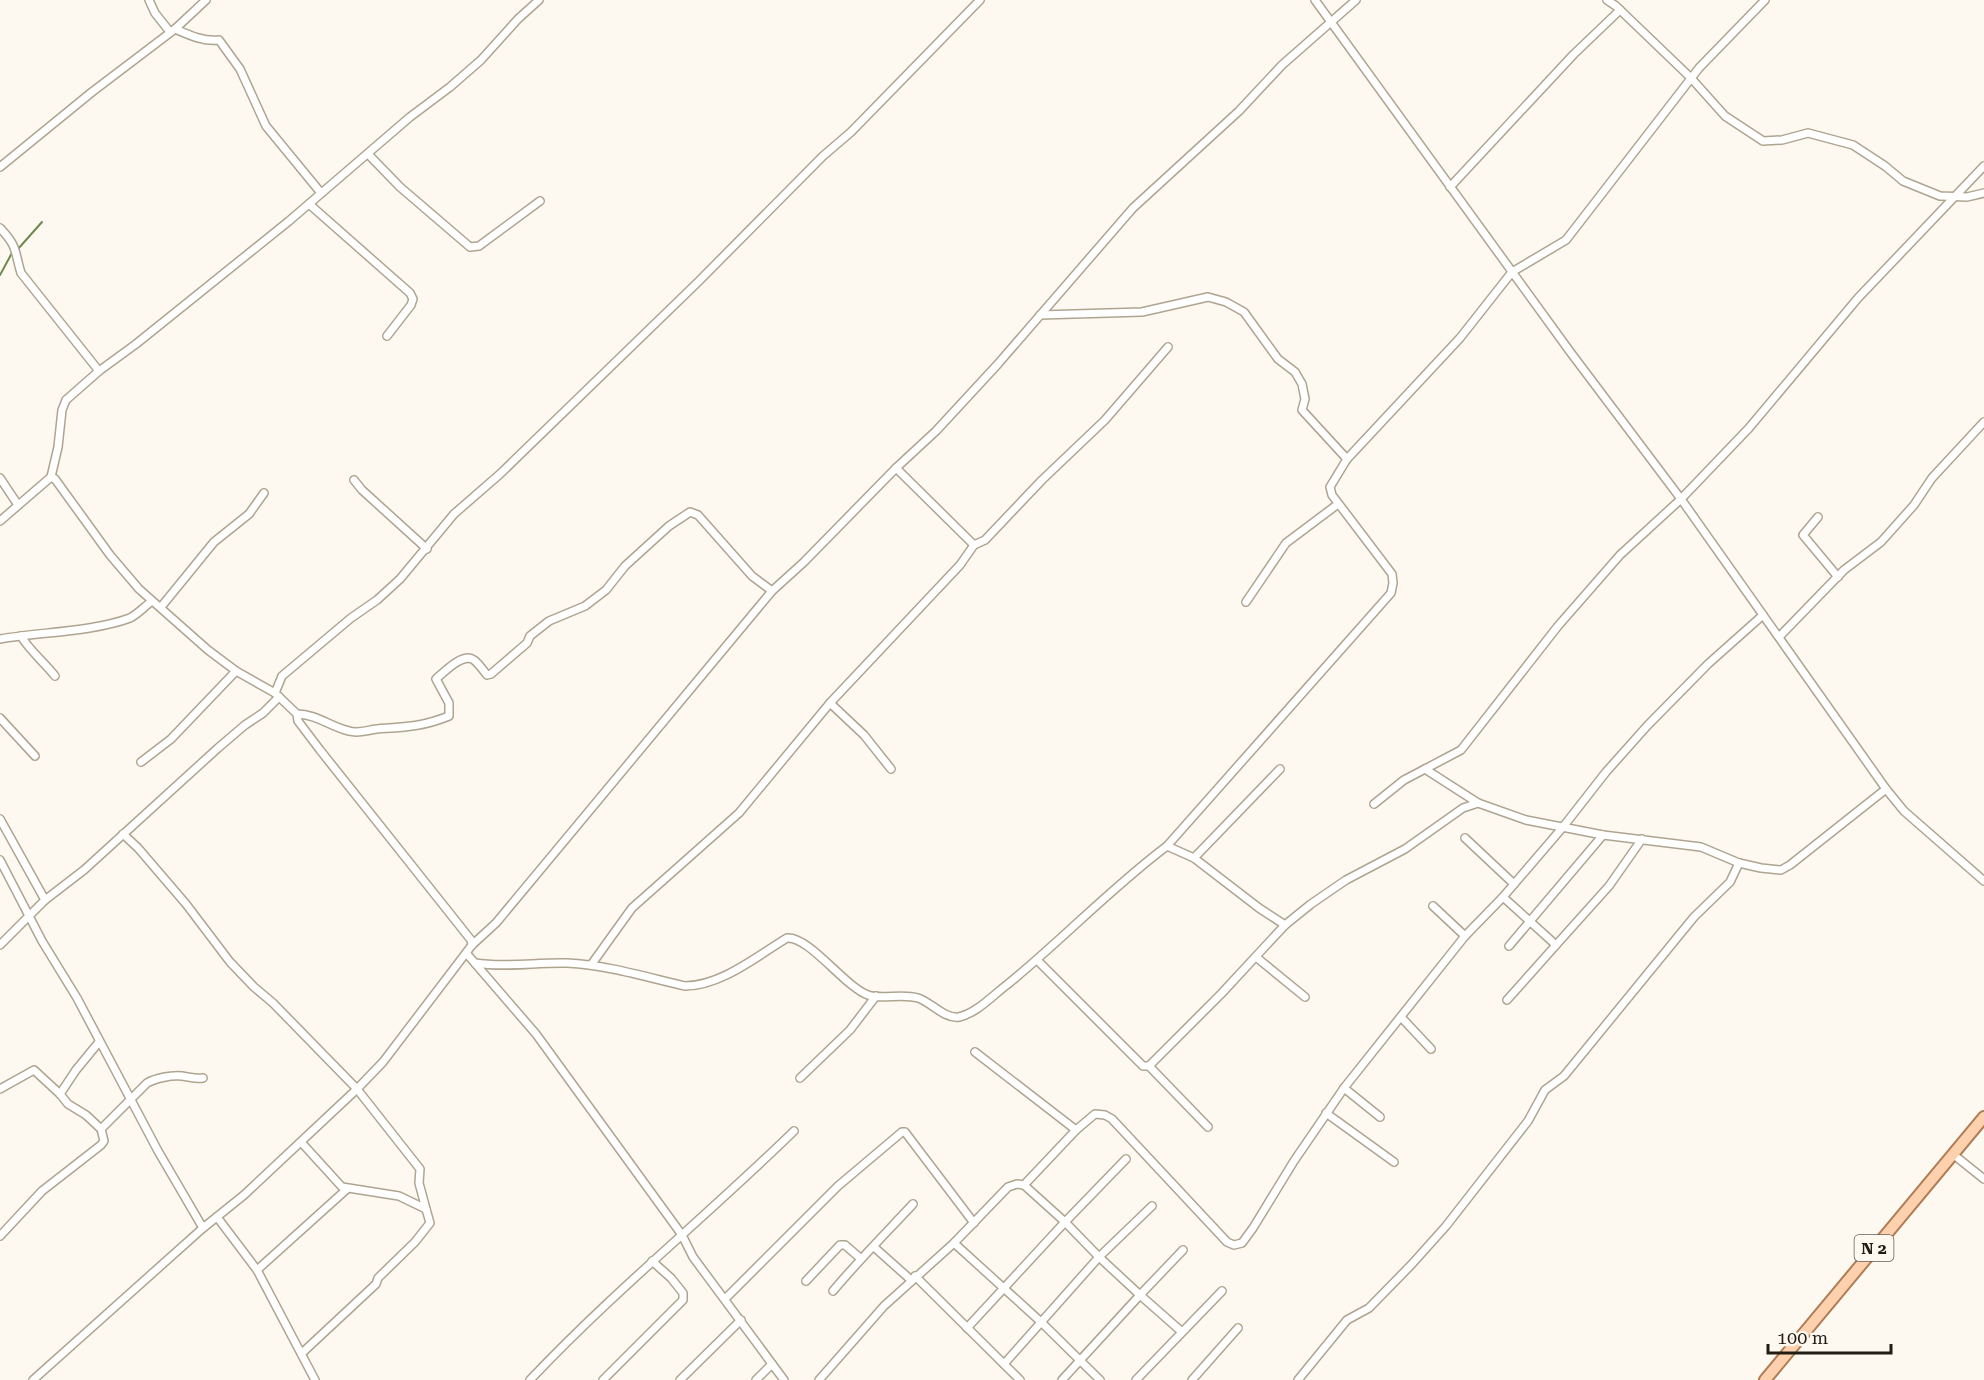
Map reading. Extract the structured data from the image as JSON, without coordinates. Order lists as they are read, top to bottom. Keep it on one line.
{"streets":{"main road":["N 2"]},"scale_bar":"100 m"}
